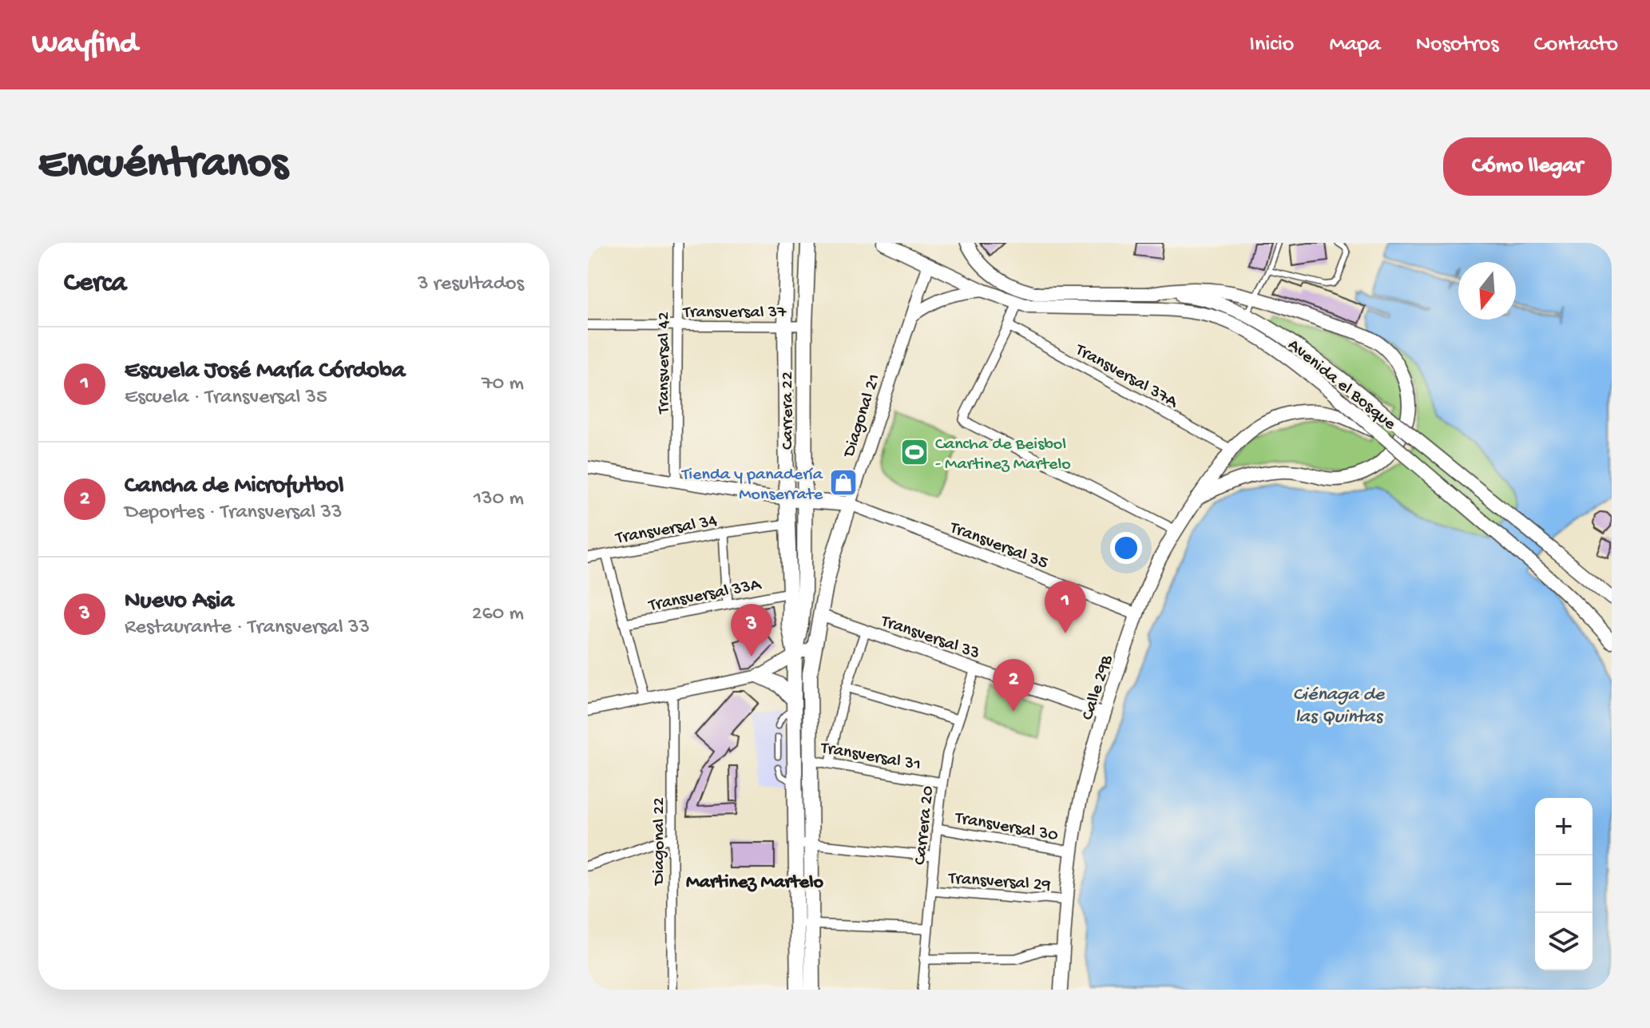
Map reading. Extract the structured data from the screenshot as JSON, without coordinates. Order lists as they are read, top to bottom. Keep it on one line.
{"streets":{"main road":["Avenida el Bosque","Carrera 22","Diagonal 21","Calle 29B"],"street":["Transversal 37","Transversal 42","Transversal 37A","Transversal 34","Transversal 35","Transversal 33A","Transversal 33","Transversal 31","Transversal 30","Carrera 20","Diagonal 22","Transversal 29"]},"crossings":[["Transversal 37","Transversal 42"],["Transversal 37","Carrera 22"],["Transversal 37A","Calle 29B"],["Avenida el Bosque","Diagonal 21"],["Avenida el Bosque","Calle 29B"],["Carrera 22","Diagonal 21"],["Carrera 22","Transversal 34"],["Carrera 22","Transversal 33A"],["Carrera 22","Transversal 33"],["Carrera 22","Transversal 31"],["Diagonal 21","Transversal 35"],["Diagonal 21","Transversal 33"],["Transversal 35","Calle 29B"],["Transversal 33","Calle 29B"],["Transversal 33","Carrera 20"],["Calle 29B","Transversal 30"],["Calle 29B","Transversal 29"],["Transversal 31","Carrera 20"],["Transversal 30","Carrera 20"],["Carrera 20","Transversal 29"]],"districts":["Martinez Martelo"],"water":["Ciénaga de las Quintas"],"places":{"sports":["Cancha de Beisbol - Martinez Martelo"],"shop":["Tienda y panadería Monserrate"]},"north":"bottom","page":{"header":"Wayfind","nav":["Inicio","Mapa","Nosotros","Contacto"],"buttons":"Cómo llegar","title":"Encuéntranos","heading":["Cerca","3 resultados"],"list":[{"mark":"1","name":"Escuela José María Córdoba","note":"Escuela · Transversal 35","value":"70 m"},{"mark":"2","name":"Cancha de Microfutbol","note":"Deportes · Transversal 33","value":"130 m"},{"mark":"3","name":"Nuevo Asia","note":"Restaurante · Transversal 33","value":"260 m"}],"pins":["1","3","2"],"map_buttons":["+","−"]}}
